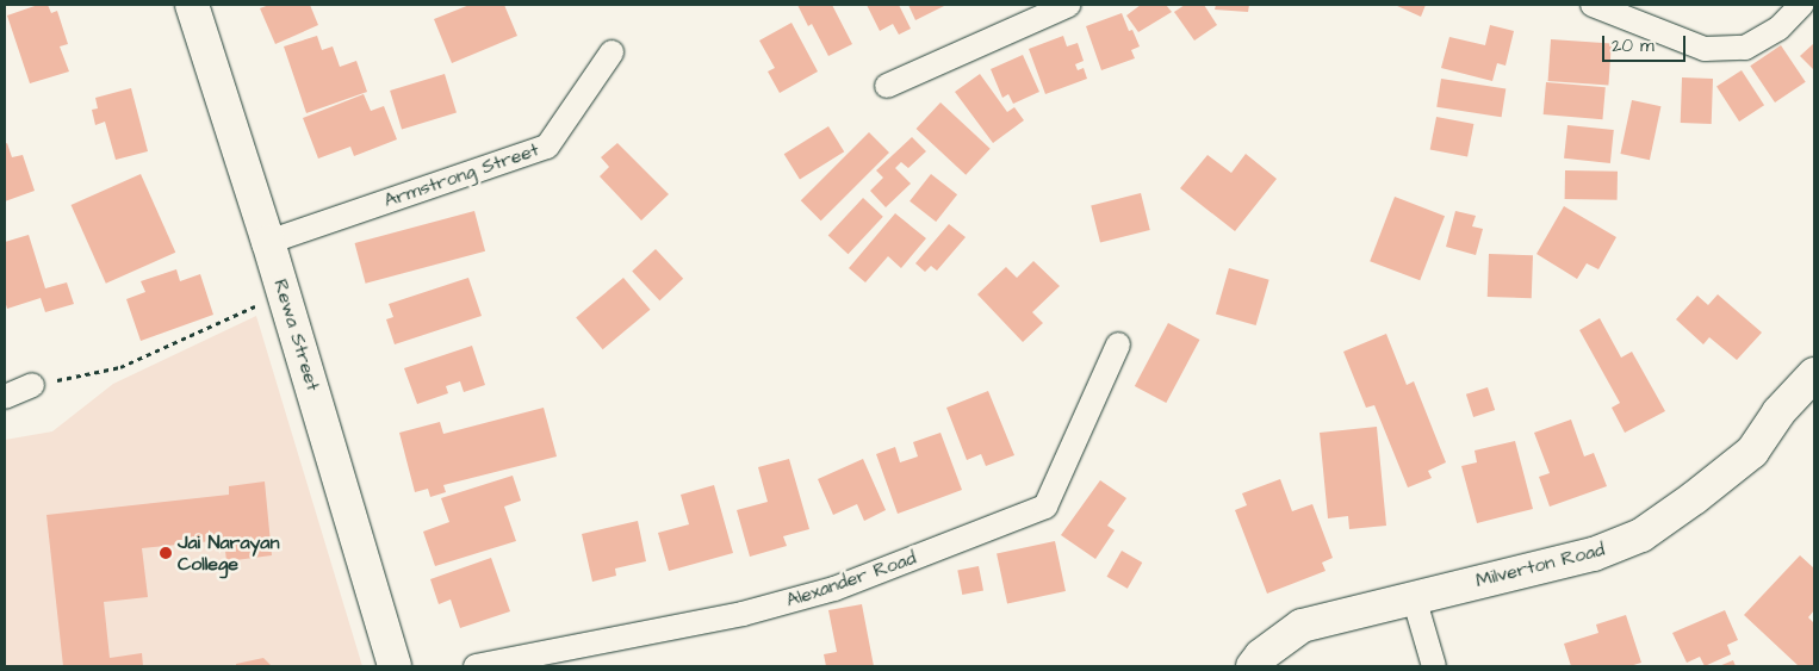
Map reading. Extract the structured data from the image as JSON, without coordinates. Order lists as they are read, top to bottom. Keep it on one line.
{"streets":{"main road":["Rewa Street","Milverton Road"],"street":["Armstrong Street","Alexander Road"]},"crossings":[["Armstrong Street","Rewa Street"]],"places":["Jai Narayan College"],"scale_bar":"20 m"}
